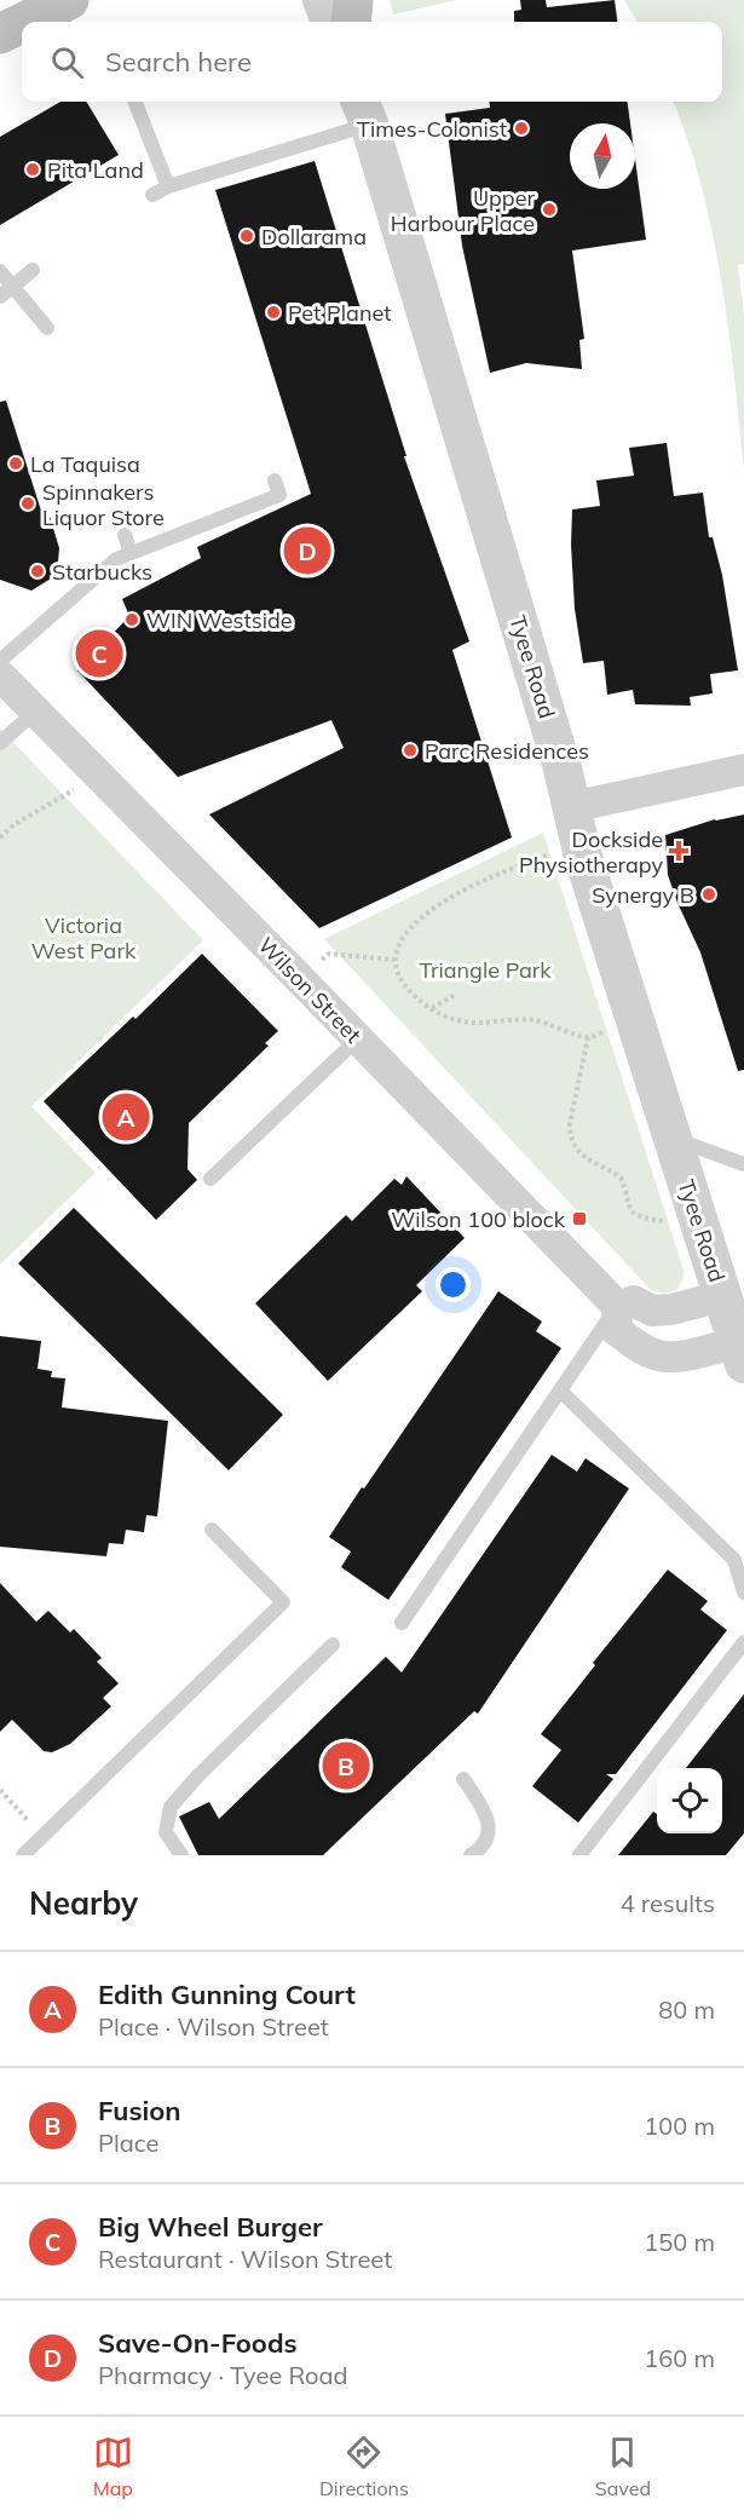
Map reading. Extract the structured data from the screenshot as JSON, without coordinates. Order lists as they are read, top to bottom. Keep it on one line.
{"streets":{"street":["Tyee Road","Wilson Street"]},"crossings":[["Tyee Road","Wilson Street"]],"parks":["Victoria West Park","Triangle Park"],"places":{"other":["Times-Colonist","Pita Land","Upper Harbour Place","Dollarama","Pet Planet","La Taquisa","Spinnakers Liquor Store","Starbucks","WIN Westside","Parc Residences","Synergy B"],"health":["Dockside Physiotherapy"],"transit":["Wilson 100 block"]},"north":"top","page":{"search":"Search here","pins":["D","C","A","B"],"heading":["Nearby","4 results"],"list":[{"mark":"A","name":"Edith Gunning Court","note":"Place · Wilson Street","value":"80 m"},{"mark":"B","name":"Fusion","note":"Place","value":"100 m"},{"mark":"C","name":"Big Wheel Burger","note":"Restaurant · Wilson Street","value":"150 m"},{"mark":"D","name":"Save-On-Foods","note":"Pharmacy · Tyee Road","value":"160 m"}],"nav":["Map","Directions","Saved"]}}
